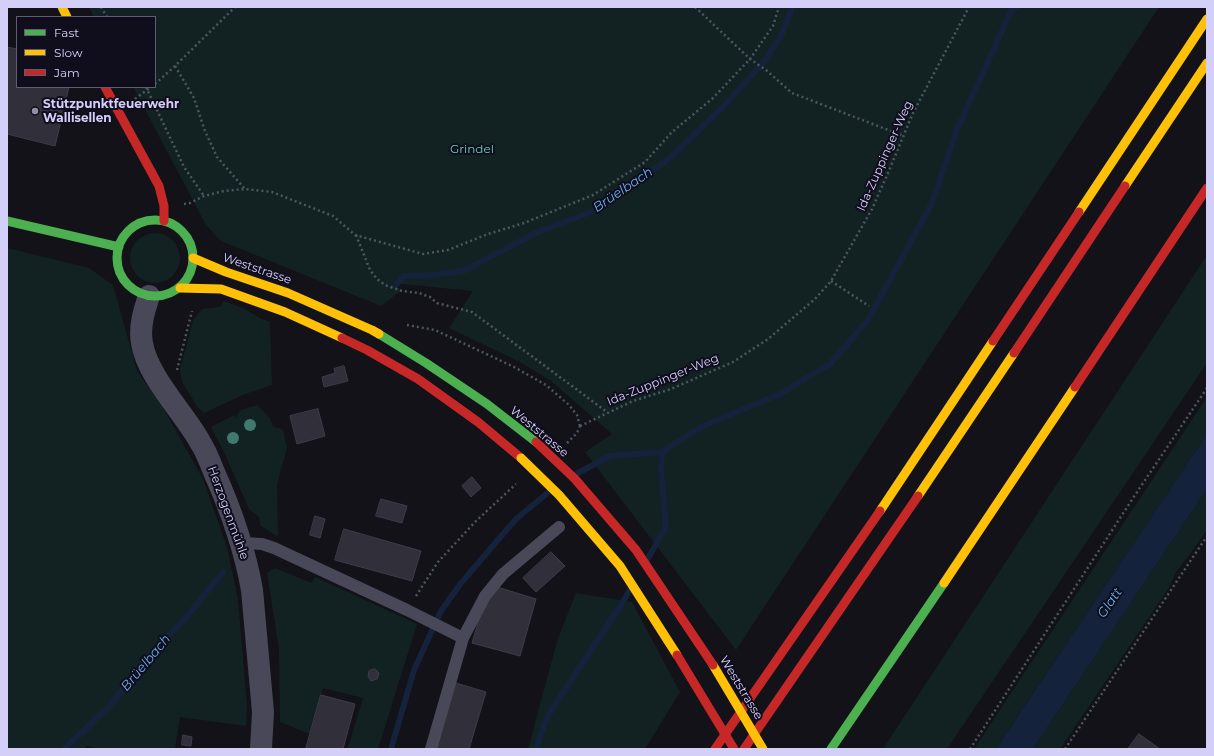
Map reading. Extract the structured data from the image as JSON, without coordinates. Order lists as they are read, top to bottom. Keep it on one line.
{"streets":{"main road":["Weststrasse"],"street":["Herzogenmühle"],"path":["Ida-Zuppinger-Weg"]},"crossings":[["Weststrasse","Herzogenmühle"]],"water":["Brüelbach","Glatt"],"parks":["Grindel"],"places":["Stützpunktfeuerwehr Wallisellen"],"legend":["Fast","Slow","Jam"]}
